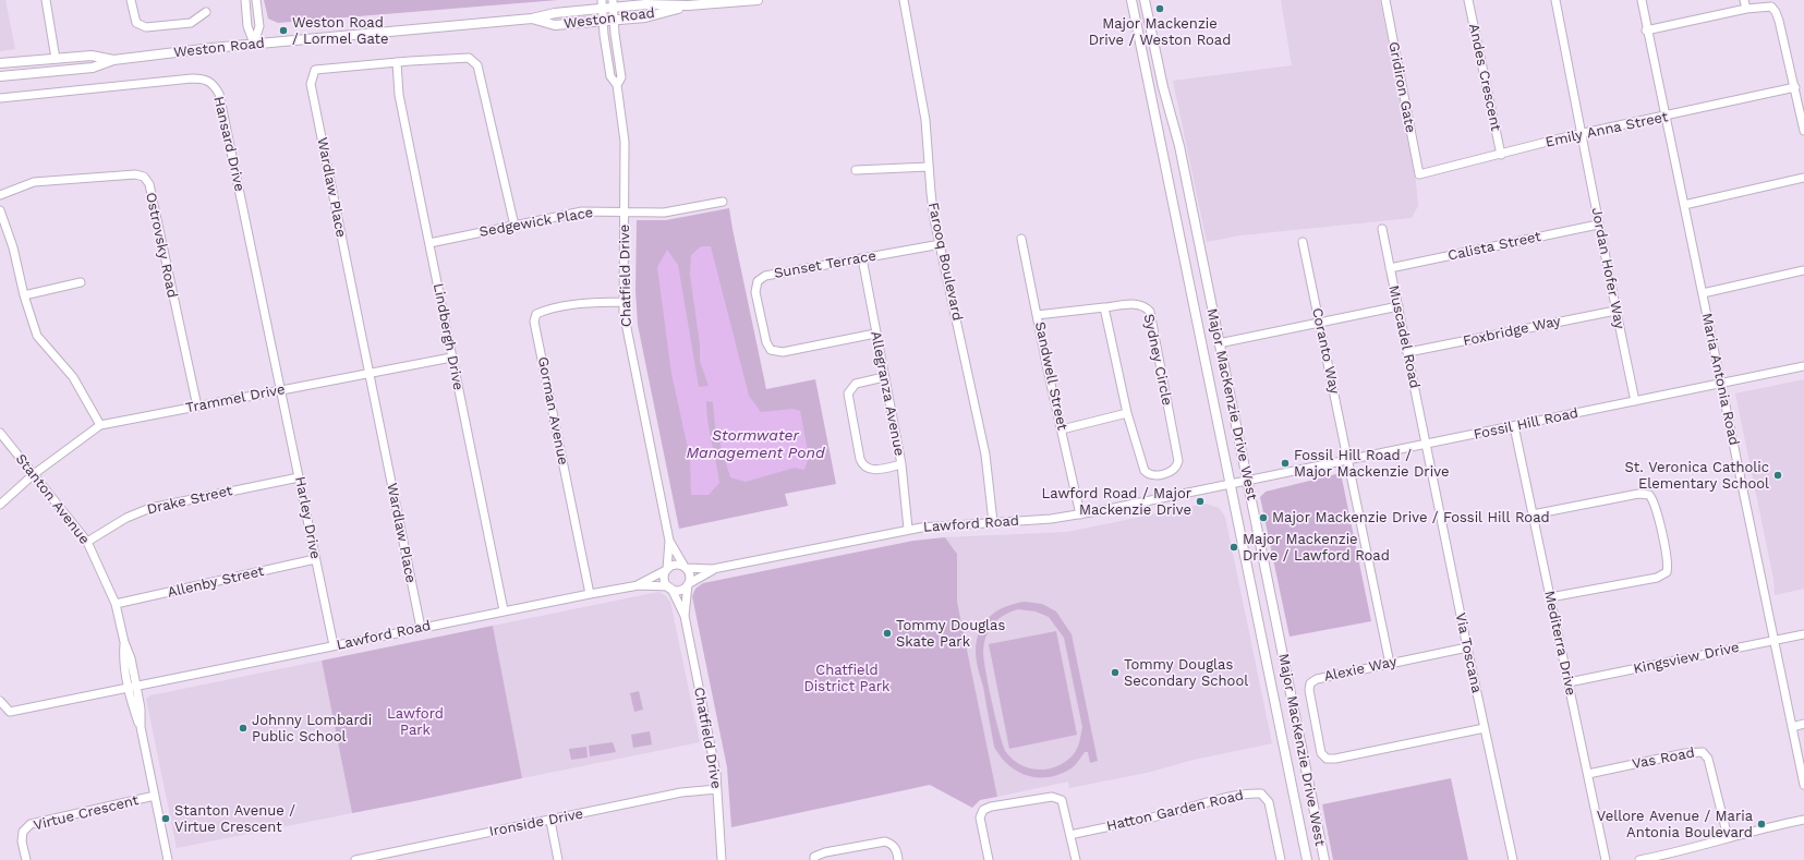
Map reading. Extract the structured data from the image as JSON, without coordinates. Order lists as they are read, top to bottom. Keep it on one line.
{"streets":{"main road":["Weston Road","Major MacKenzie Drive West"],"street":["Andes Crescent","Gridiron Gate","Emily Anna Street","Hansard Drive","Wardlaw Place","Sedgewick Place","Ostrovsky Road","Calista Street","Farooq Boulevard","Sunset Terrace","Jordan Hofer Way","Chatfield Drive","Foxbridge Way","Lindbergh Drive","Muscadel Road","Coranto Way","Sydney Circle","Sandwell Street","Maria Antonia Road","Allegranza Avenue","Trammel Drive","Gorman Avenue","Fossil Hill Road","Stanton Avenue","Drake Street","Harley Drive","Lawford Road","Allenby Street","Mediterra Drive","Via Toscana","Kingsview Drive","Alexie Way","Vas Road","Hatton Garden Road","Virtue Crescent","Ironside Drive"]},"crossings":[["Weston Road","Chatfield Drive"],["Andes Crescent","Emily Anna Street"],["Gridiron Gate","Emily Anna Street"],["Emily Anna Street","Jordan Hofer Way"],["Emily Anna Street","Maria Antonia Road"],["Hansard Drive","Trammel Drive"],["Hansard Drive","Harley Drive"],["Wardlaw Place","Sedgewick Place"],["Wardlaw Place","Lindbergh Drive"],["Wardlaw Place","Trammel Drive"],["Wardlaw Place","Lawford Road"],["Sedgewick Place","Chatfield Drive"],["Sedgewick Place","Lindbergh Drive"],["Ostrovsky Road","Trammel Drive"],["Calista Street","Jordan Hofer Way"],["Calista Street","Muscadel Road"],["Farooq Boulevard","Sunset Terrace"],["Farooq Boulevard","Lawford Road"],["Sunset Terrace","Allegranza Avenue"],["Jordan Hofer Way","Foxbridge Way"],["Jordan Hofer Way","Fossil Hill Road"],["Chatfield Drive","Gorman Avenue"],["Chatfield Drive","Lawford Road"],["Chatfield Drive","Ironside Drive"],["Foxbridge Way","Muscadel Road"],["Lindbergh Drive","Trammel Drive"],["Lindbergh Drive","Lawford Road"],["Muscadel Road","Fossil Hill Road"],["Muscadel Road","Via Toscana"],["Coranto Way","Fossil Hill Road"],["Coranto Way","Alexie Way"],["Sandwell Street","Lawford Road"],["Maria Antonia Road","Fossil Hill Road"],["Maria Antonia Road","Kingsview Drive"],["Allegranza Avenue","Lawford Road"],["Trammel Drive","Stanton Avenue"],["Trammel Drive","Harley Drive"],["Major MacKenzie Drive West","Fossil Hill Road"],["Major MacKenzie Drive West","Lawford Road"],["Gorman Avenue","Lawford Road"],["Fossil Hill Road","Lawford Road"],["Fossil Hill Road","Mediterra Drive"],["Fossil Hill Road","Via Toscana"],["Stanton Avenue","Drake Street"],["Stanton Avenue","Lawford Road"],["Stanton Avenue","Allenby Street"],["Stanton Avenue","Virtue Crescent"],["Drake Street","Harley Drive"],["Harley Drive","Lawford Road"],["Harley Drive","Allenby Street"],["Mediterra Drive","Kingsview Drive"],["Mediterra Drive","Vas Road"],["Via Toscana","Alexie Way"]],"water":["Stormwater Management Pond"],"parks":["Chatfield District Park","Lawford Park"],"places":["Major Mackenzie Drive / Weston Road","Weston Road / Lormel Gate","Fossil Hill Road / Major Mackenzie Drive","St. Veronica Catholic Elementary School","Lawford Road / Major Mackenzie Drive","Major Mackenzie Drive / Fossil Hill Road","Major Mackenzie Drive / Lawford Road","Tommy Douglas Skate Park","Tommy Douglas Secondary School","Johnny Lombardi Public School","Stanton Avenue / Virtue Crescent","Vellore Avenue / Maria Antonia Boulevard"]}
